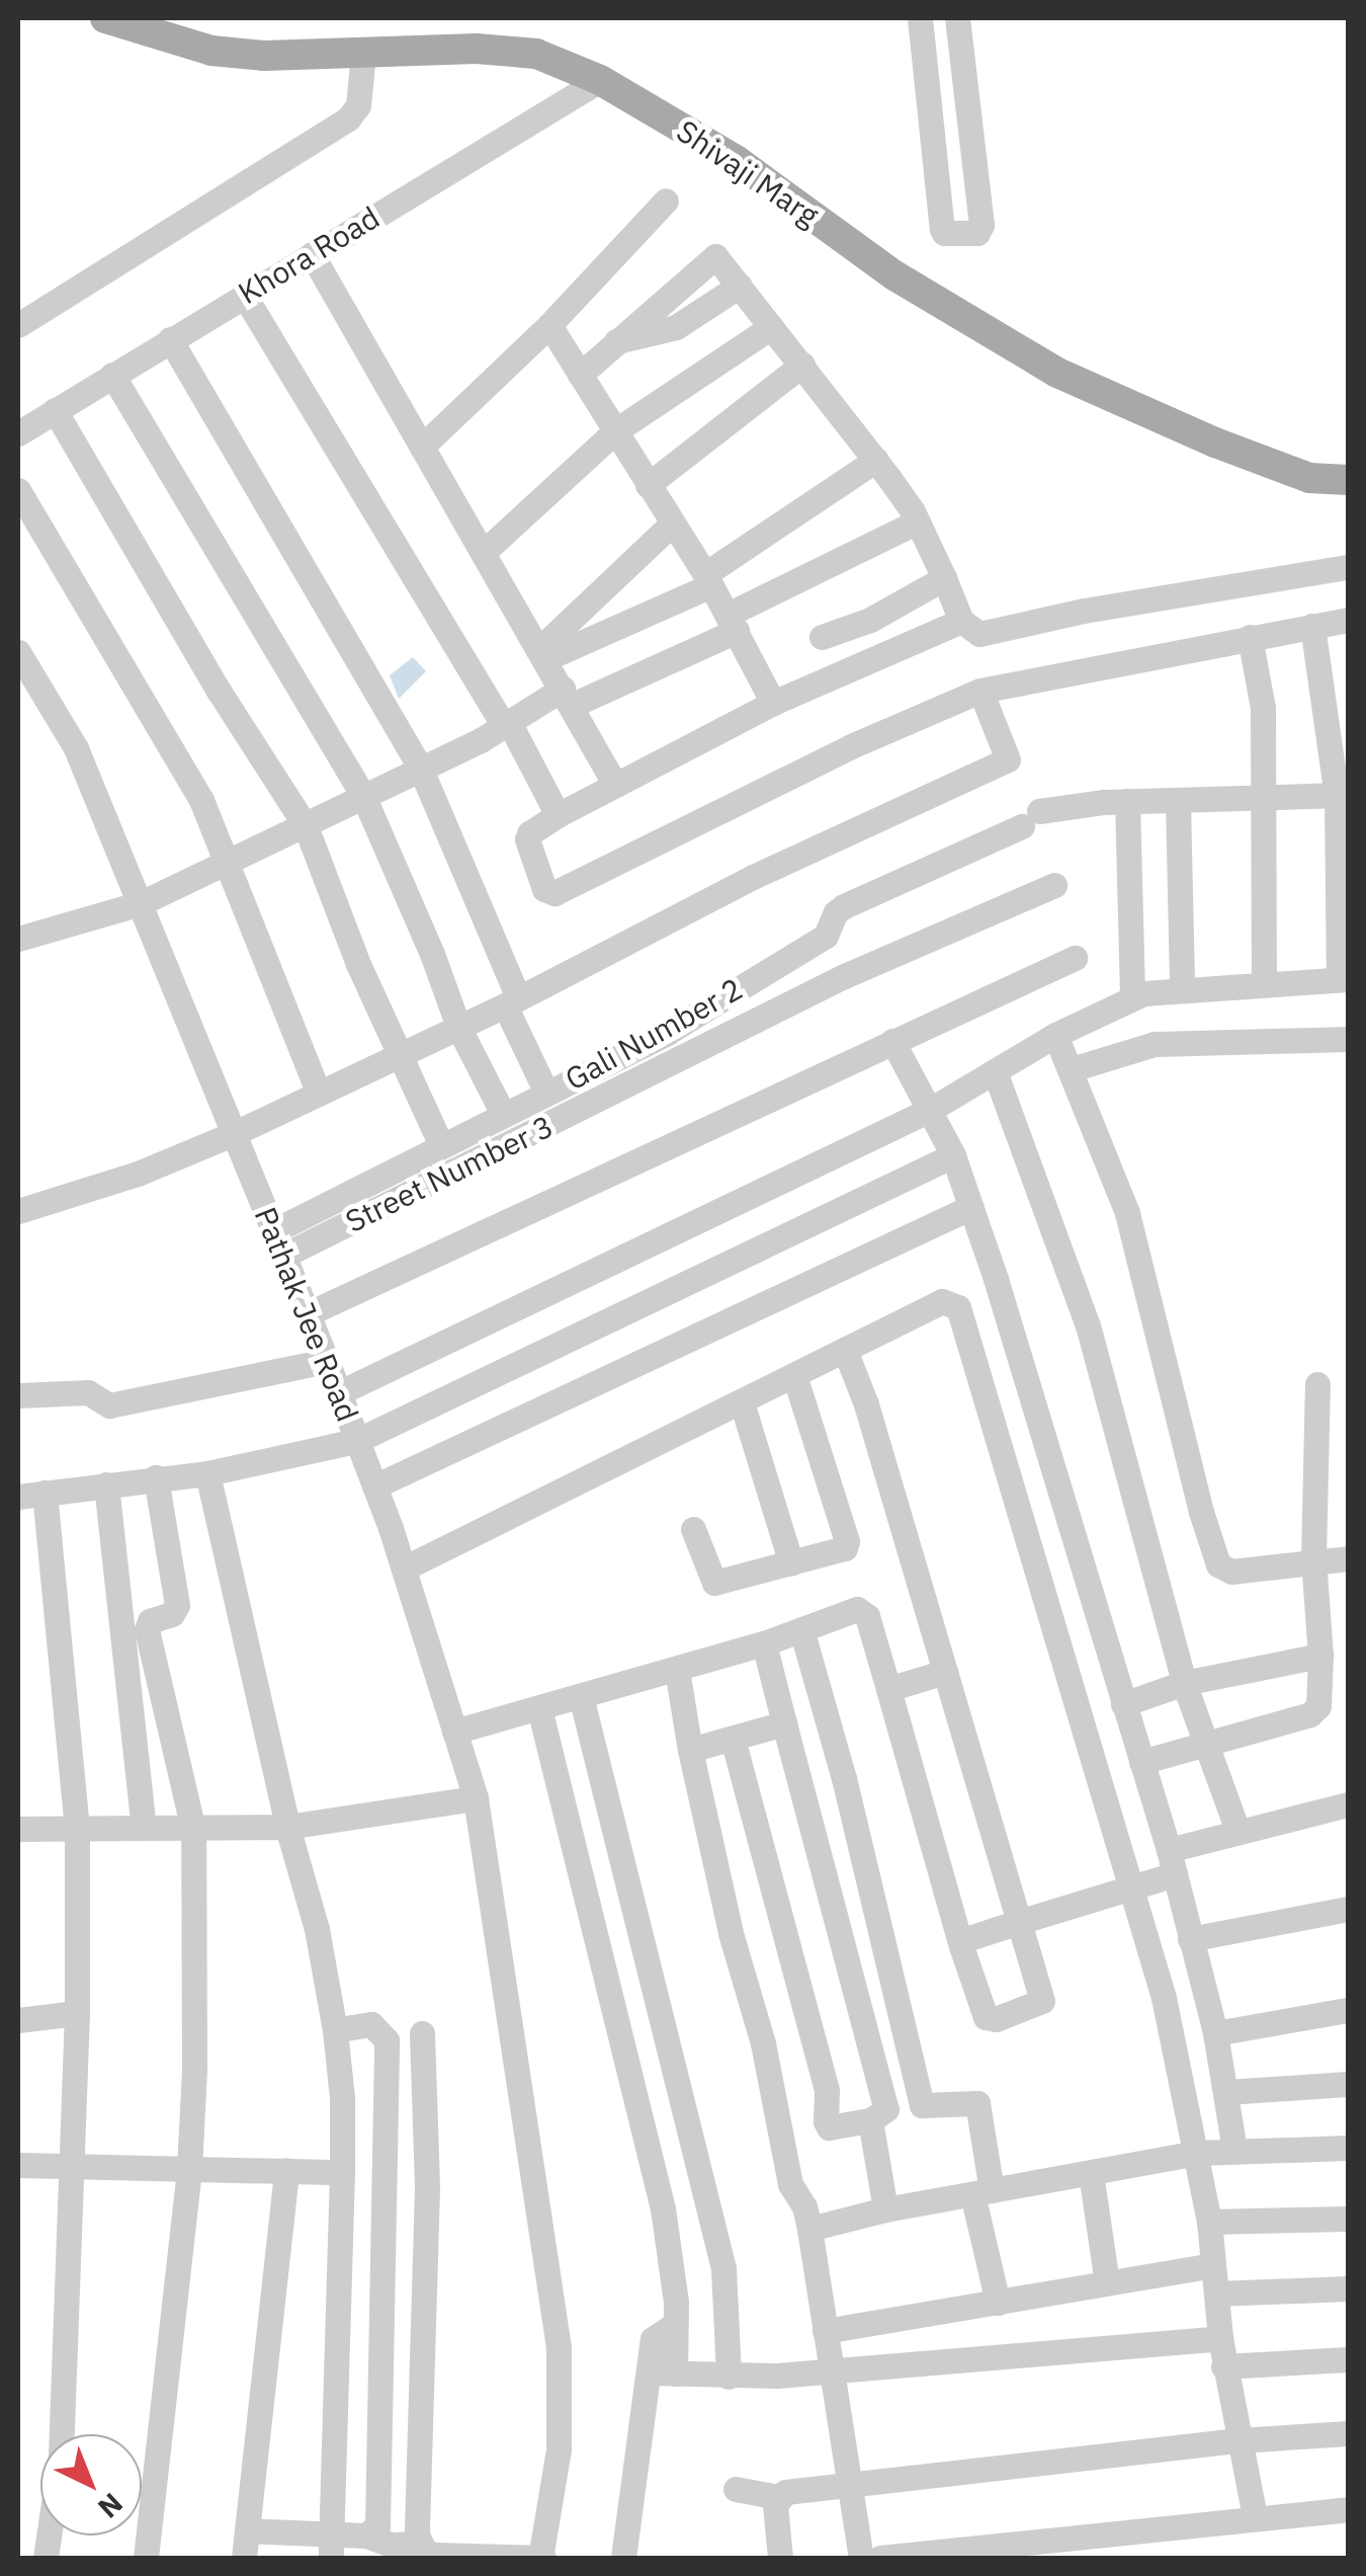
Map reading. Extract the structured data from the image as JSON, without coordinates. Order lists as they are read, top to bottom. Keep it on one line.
{"streets":{"main road":["Shivaji Marg"],"street":["Khora Road","Gali Number 2","Street Number 3","Pathak Jee Road"]},"crossings":[["Shivaji Marg","Khora Road"],["Gali Number 2","Street Number 3"],["Gali Number 2","Pathak Jee Road"],["Street Number 3","Pathak Jee Road"]],"north":"bottom right"}
